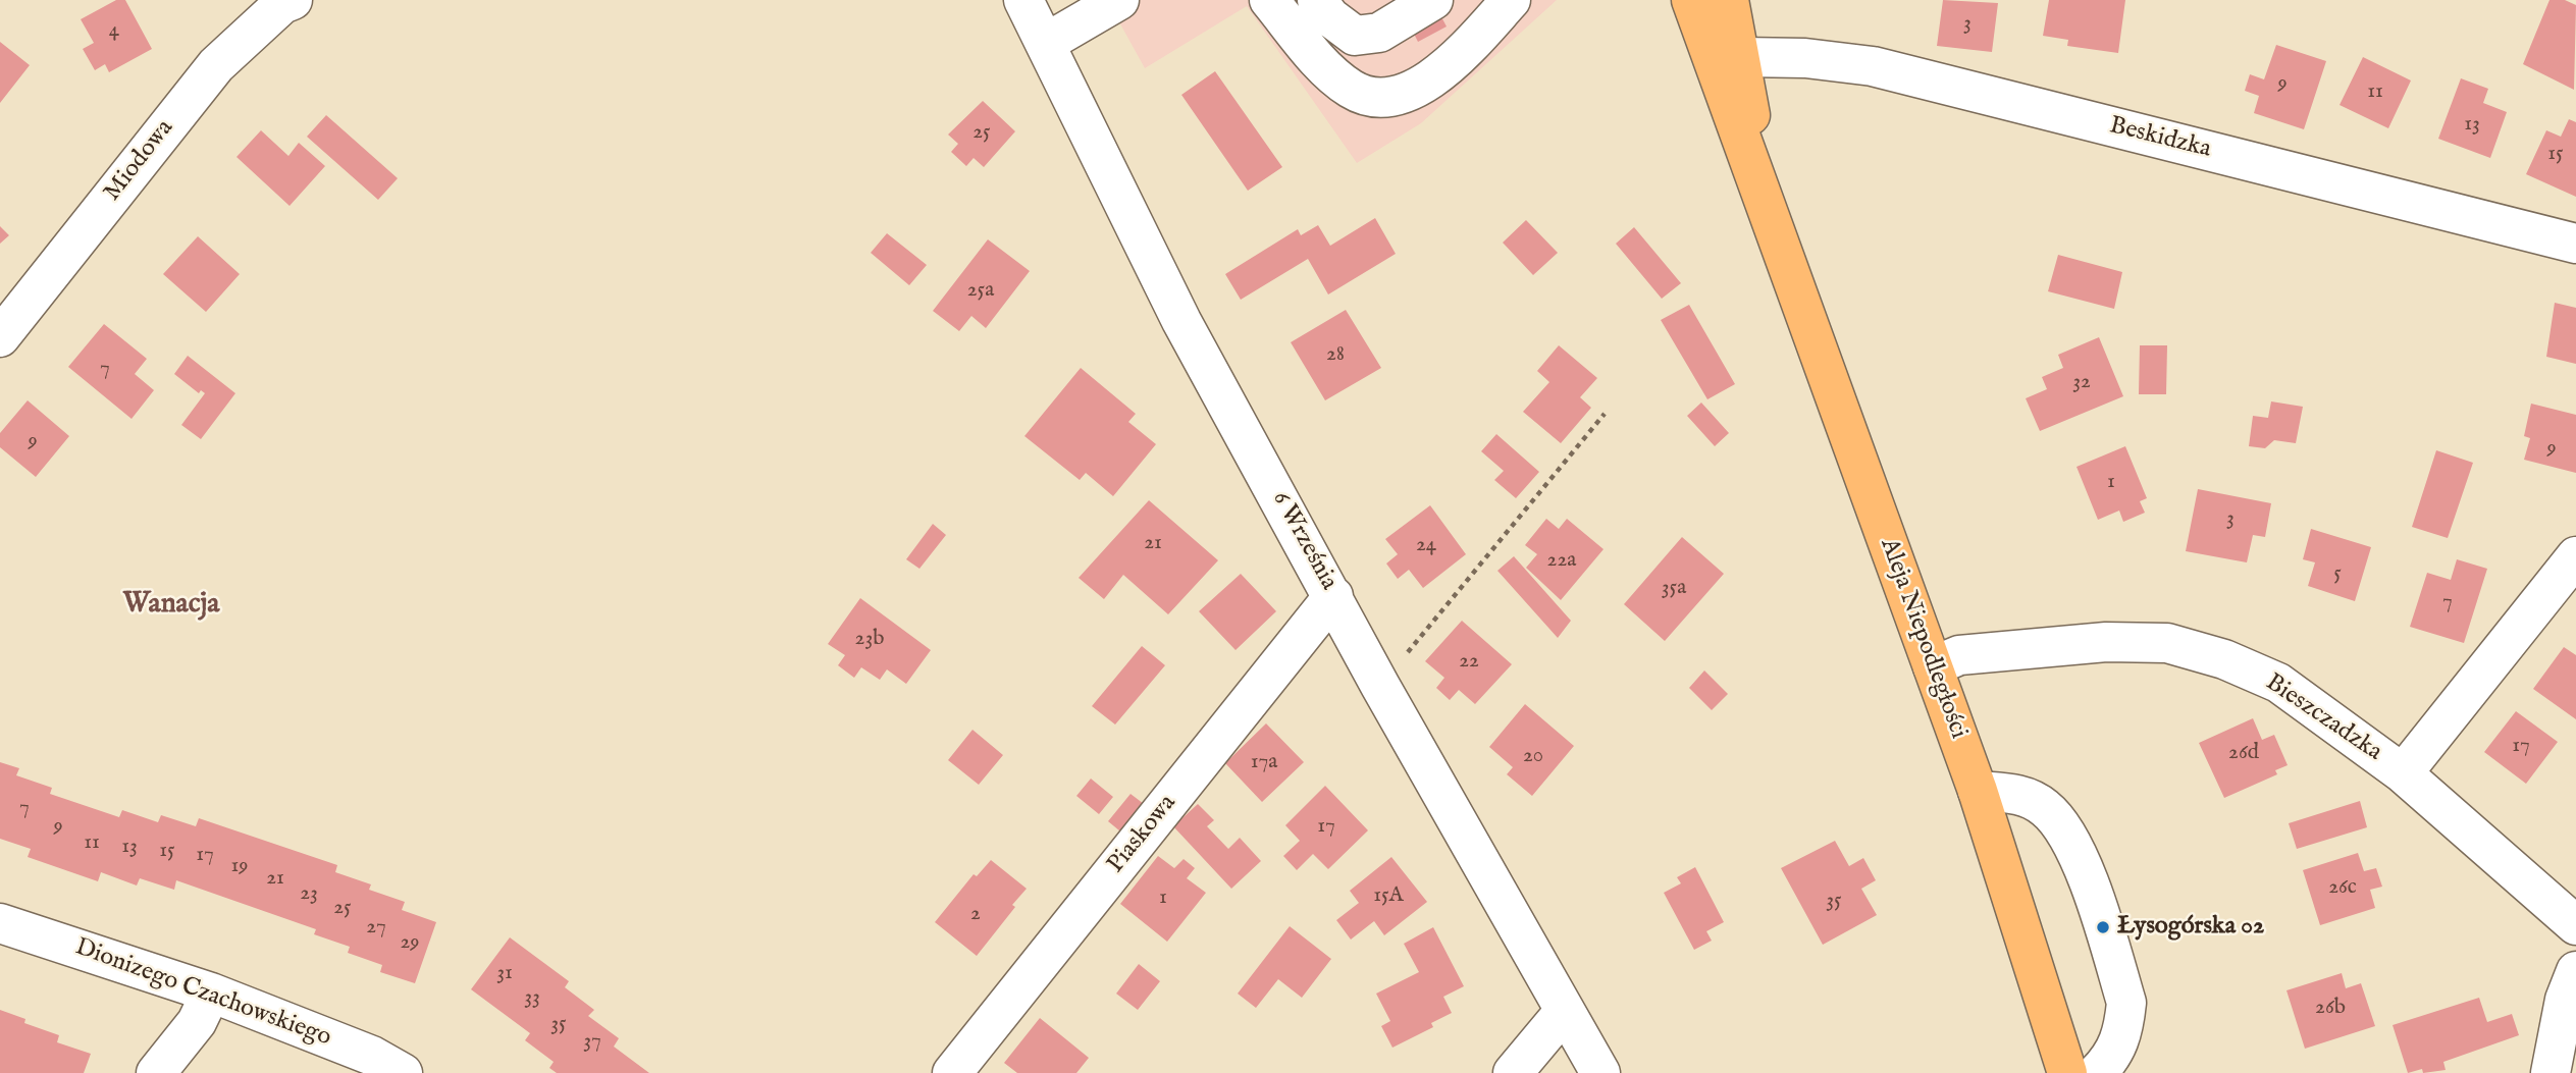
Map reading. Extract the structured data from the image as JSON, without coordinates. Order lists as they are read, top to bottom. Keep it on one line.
{"streets":{"main road":["Aleja Niepodległości"],"street":["Beskidzka","Miodowa","6 Września","Bieszczadzka","Piaskowa","Dionizego Czachowskiego"]},"crossings":[["Beskidzka","Aleja Niepodległości"],["6 Września","Piaskowa"],["Aleja Niepodległości","Bieszczadzka"]],"districts":["Wanacja"],"places":["Łysogórska 02"],"house_numbers":["3","4","9","11","13","25","15","25a","28","7","32","9","9","1","3","21","24","22a","5","35a","7","23b","22","17","26d","20","17a","7","9","17","11","13","15","17","19","21","26c","23","15A","1","35","25","2","27","29","31","33","26b","35","37"]}
